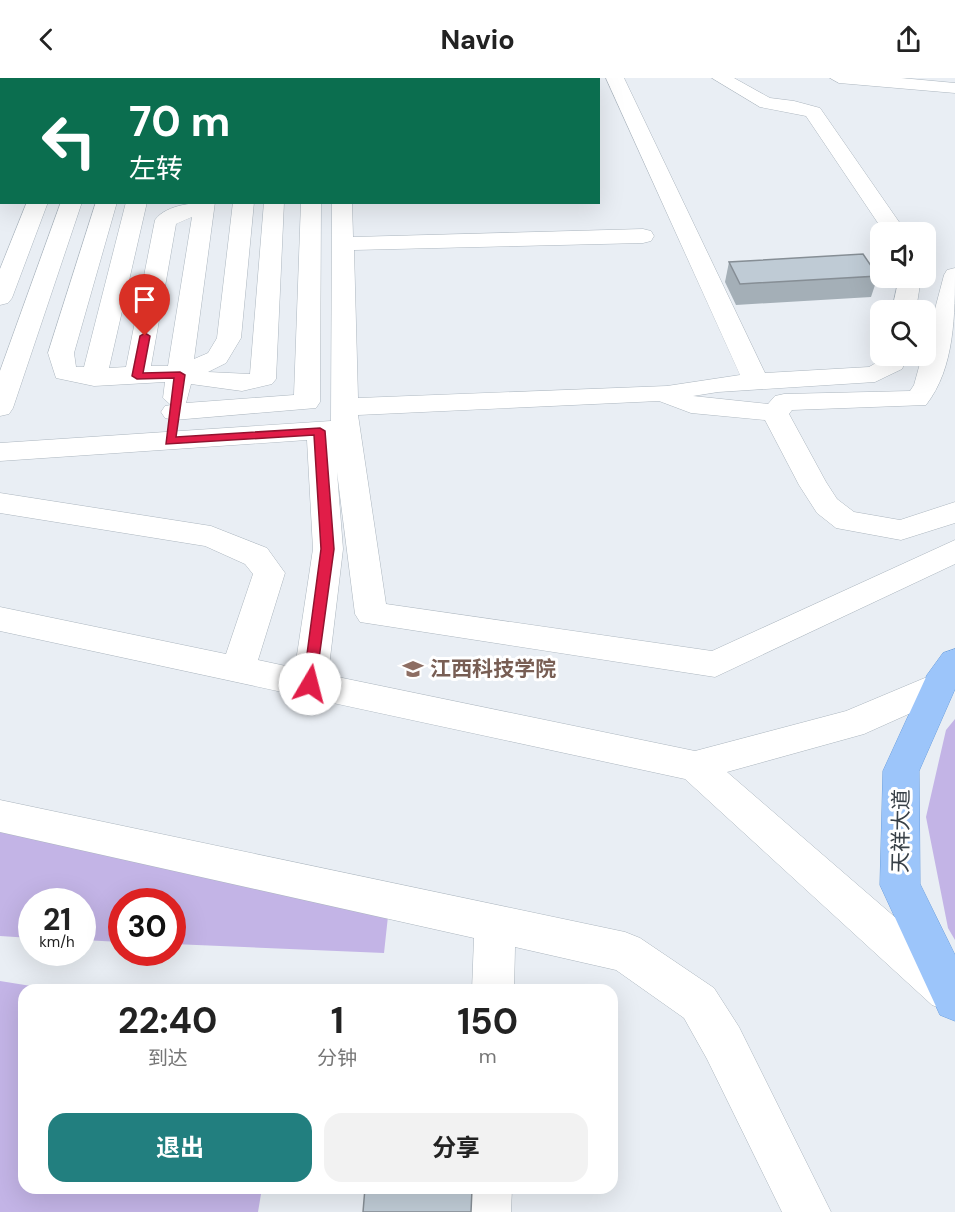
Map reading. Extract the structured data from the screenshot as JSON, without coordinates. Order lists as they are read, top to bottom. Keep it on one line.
{"streets":{"main road":["天祥大道"]},"places":{"school or university":["江西科技学院"]},"page":{"header":"Navio","turn":["70 m","左转"],"speed":"21 km/h","limit":"30","eta":["22:40","到达","1","分钟","150","m"],"buttons":["退出","分享"]}}
